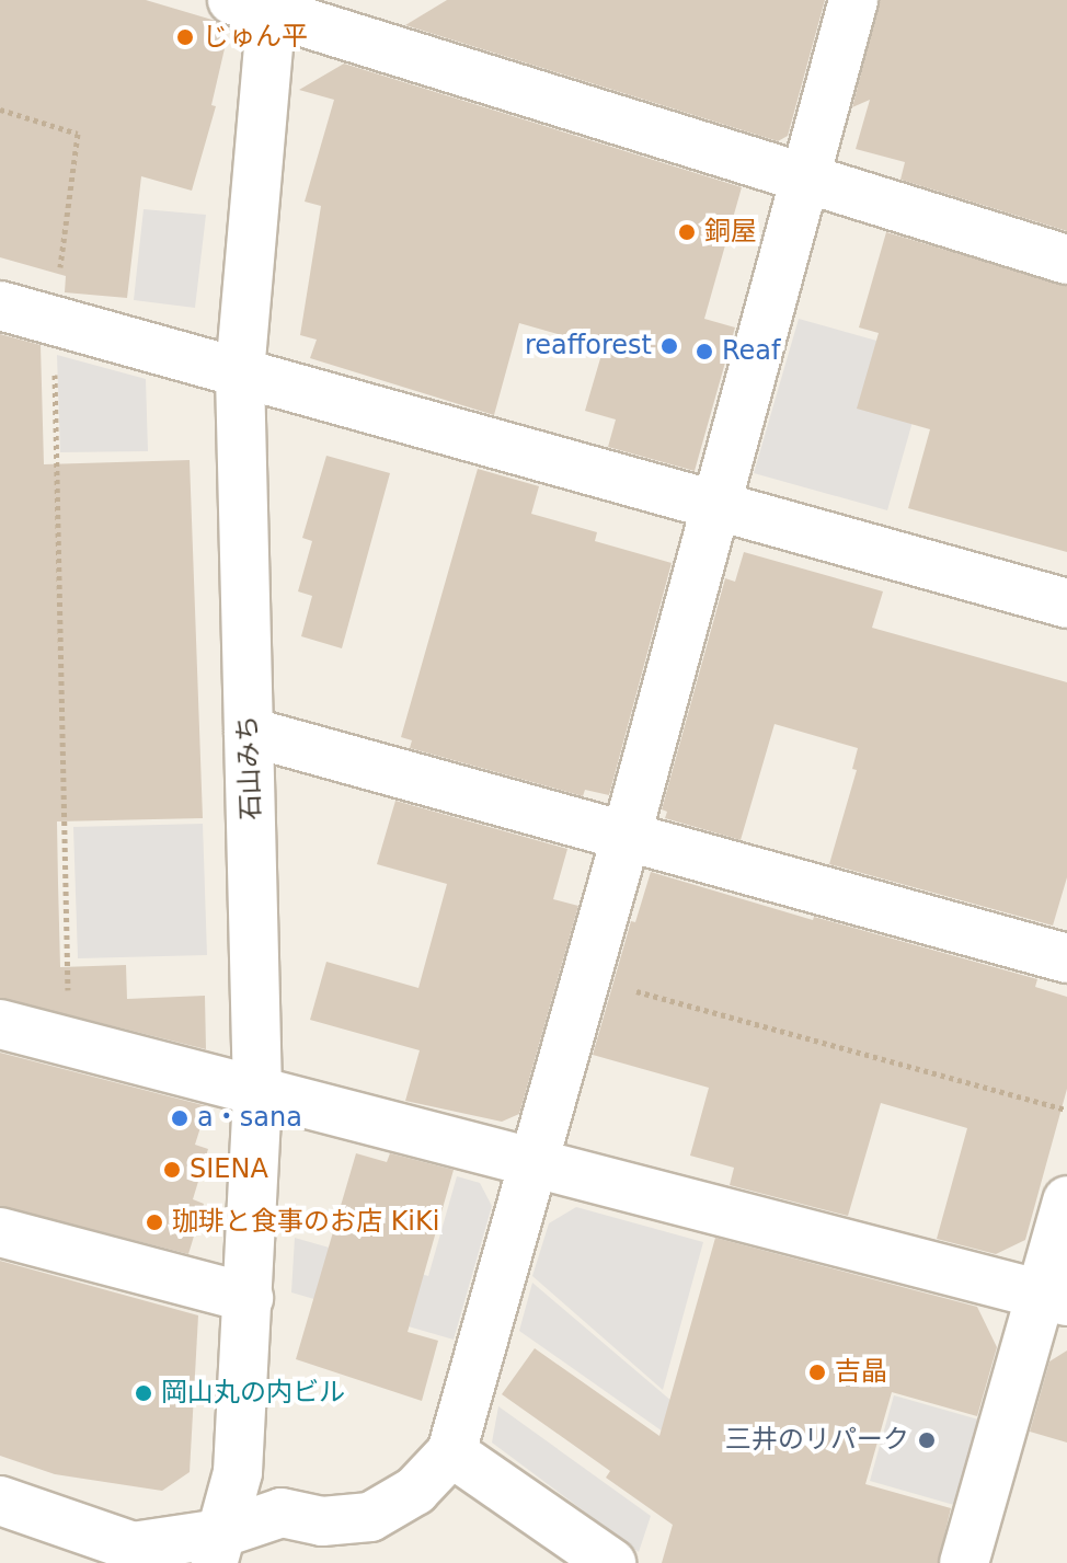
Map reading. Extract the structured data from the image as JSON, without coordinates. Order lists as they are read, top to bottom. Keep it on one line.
{"streets":{"street":["石山みち"]},"places":["じゅん平","銅屋","reafforest","Reaf","a・sana","SIENA","珈琲と食事のお店 KiKi","吉晶","岡山丸の内ビル","三井のリパーク"]}
